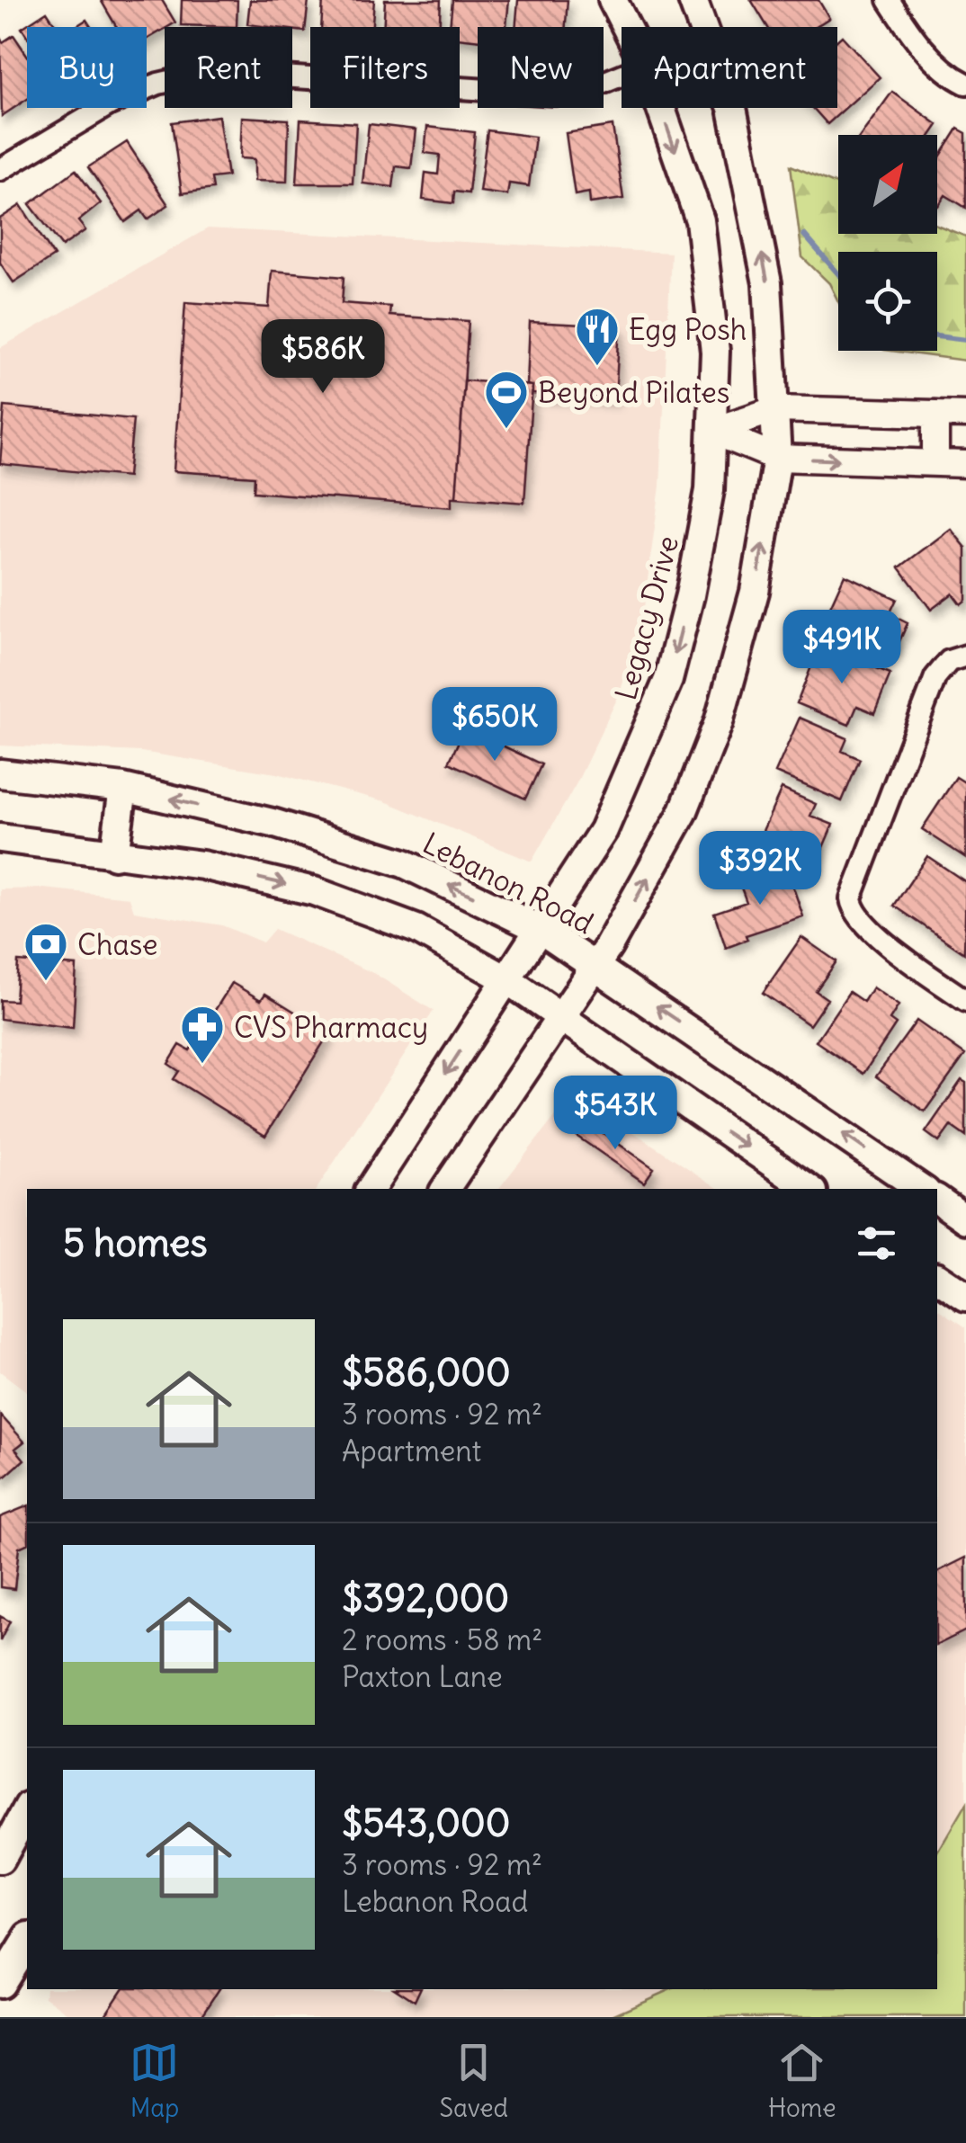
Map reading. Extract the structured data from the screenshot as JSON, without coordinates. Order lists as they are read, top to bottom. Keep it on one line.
{"streets":{"main road":["Legacy Drive","Lebanon Road"]},"crossings":[["Legacy Drive","Lebanon Road"]],"places":{"restaurant":["Egg Posh"],"sports":["Beyond Pilates"],"bank":["Chase"],"pharmacy":["CVS Pharmacy"]},"north":"top right","page":{"chip":["Buy","Rent","Filters","New","Apartment"],"price":["$586K","$491K","$650K","$392K","$543K"],"heading":"5 homes","list":[{"name":"$586,000","note":"3 rooms · 92 m² · Apartment"},{"name":"$392,000","note":"2 rooms · 58 m² · Paxton Lane"},{"name":"$543,000","note":"3 rooms · 92 m² · Lebanon Road"}],"tabs":["Map","Saved","Home"]}}
